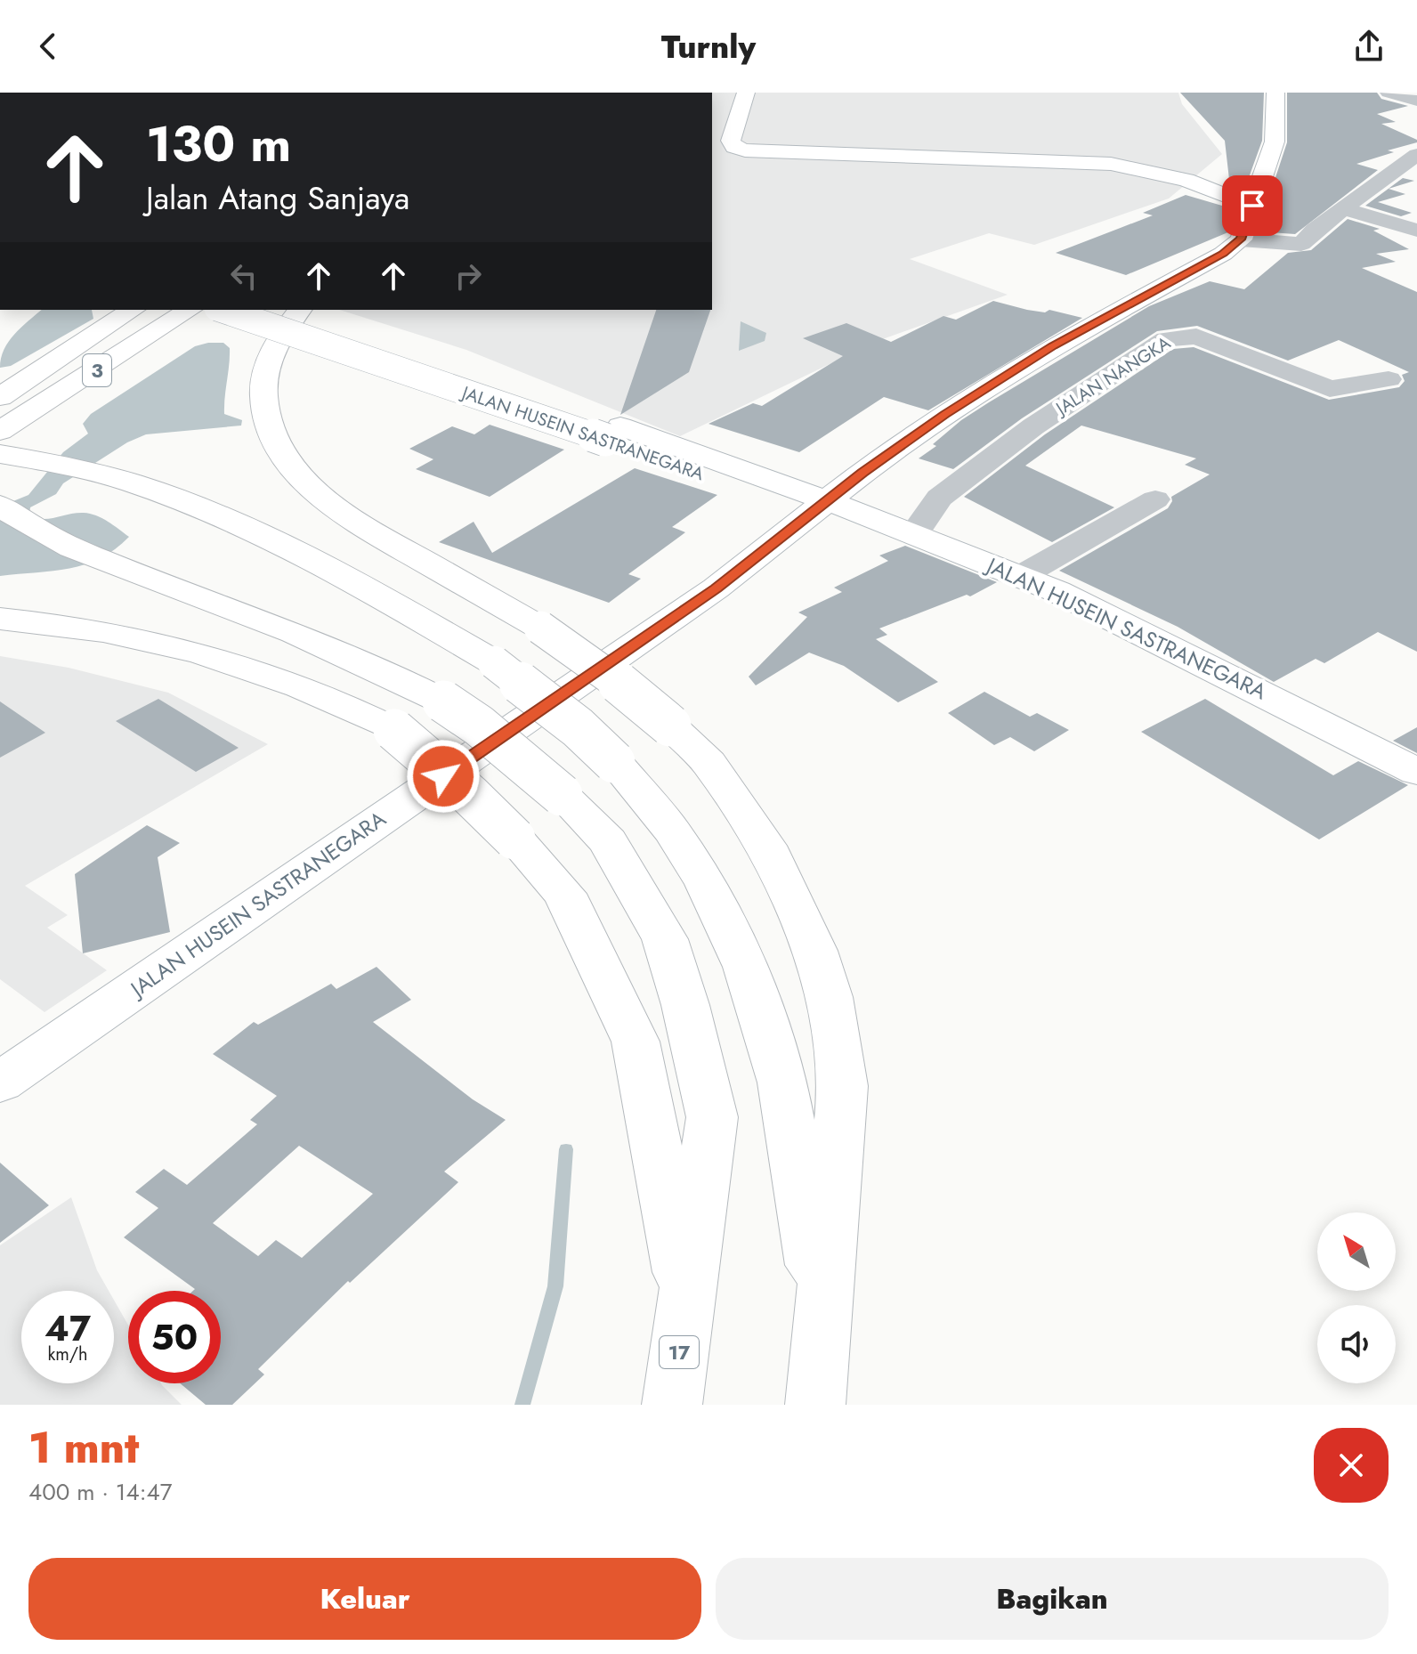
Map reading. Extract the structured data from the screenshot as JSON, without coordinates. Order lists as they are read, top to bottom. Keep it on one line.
{"streets":{"main road":["3","JALAN HUSEIN SASTRANEGARA","17"],"street":["JALAN NANGKA"]},"crossings":[["JALAN NANGKA","JALAN HUSEIN SASTRANEGARA"]],"north":"top left","page":{"header":"Turnly","turn":["130 m","Jalan Atang Sanjaya"],"speed":"47 km/h","limit":"50","heading":["1 mnt","400 m · 14:47"],"buttons":["Keluar","Bagikan"]}}
